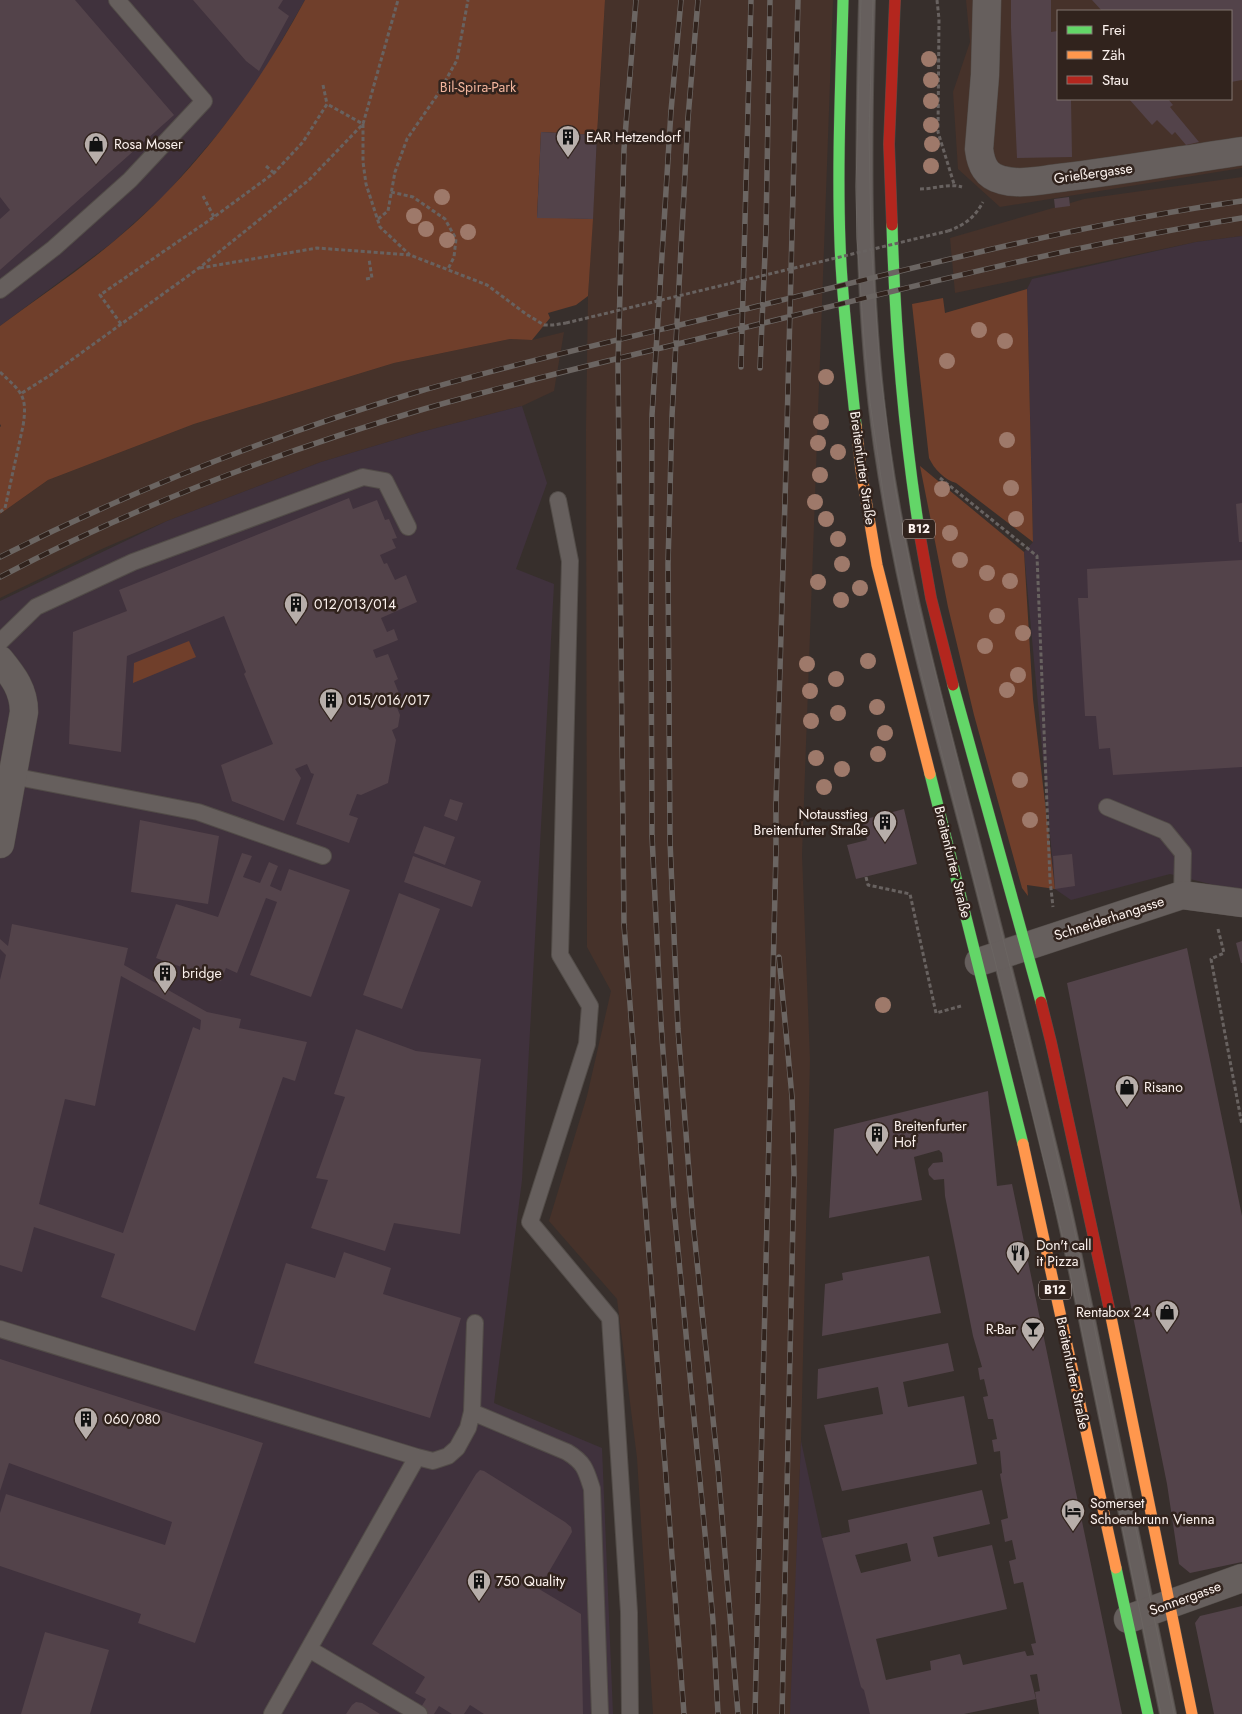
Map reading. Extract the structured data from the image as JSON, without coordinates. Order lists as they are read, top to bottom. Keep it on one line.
{"streets":{"main road":["Breitenfurter Straße","B12"],"street":["Grießergasse","Schneiderhangasse","Sonnergasse"]},"crossings":[["Breitenfurter Straße","Schneiderhangasse"],["Breitenfurter Straße","Sonnergasse"]],"parks":["Bil-Spira-Park"],"places":{"building":["EAR Hetzendorf","012/013/014","015/016/017","Notausstieg Breitenfurter Straße","bridge","Breitenfurter Hof","060/080","750 Quality"],"shop":["Rosa Moser","Risano","Rentabox 24"],"restaurant":["Don't call it Pizza"],"bar":["R-Bar"],"hotel":["Somerset Schoenbrunn Vienna"]},"legend":["Frei","Zäh","Stau"]}
